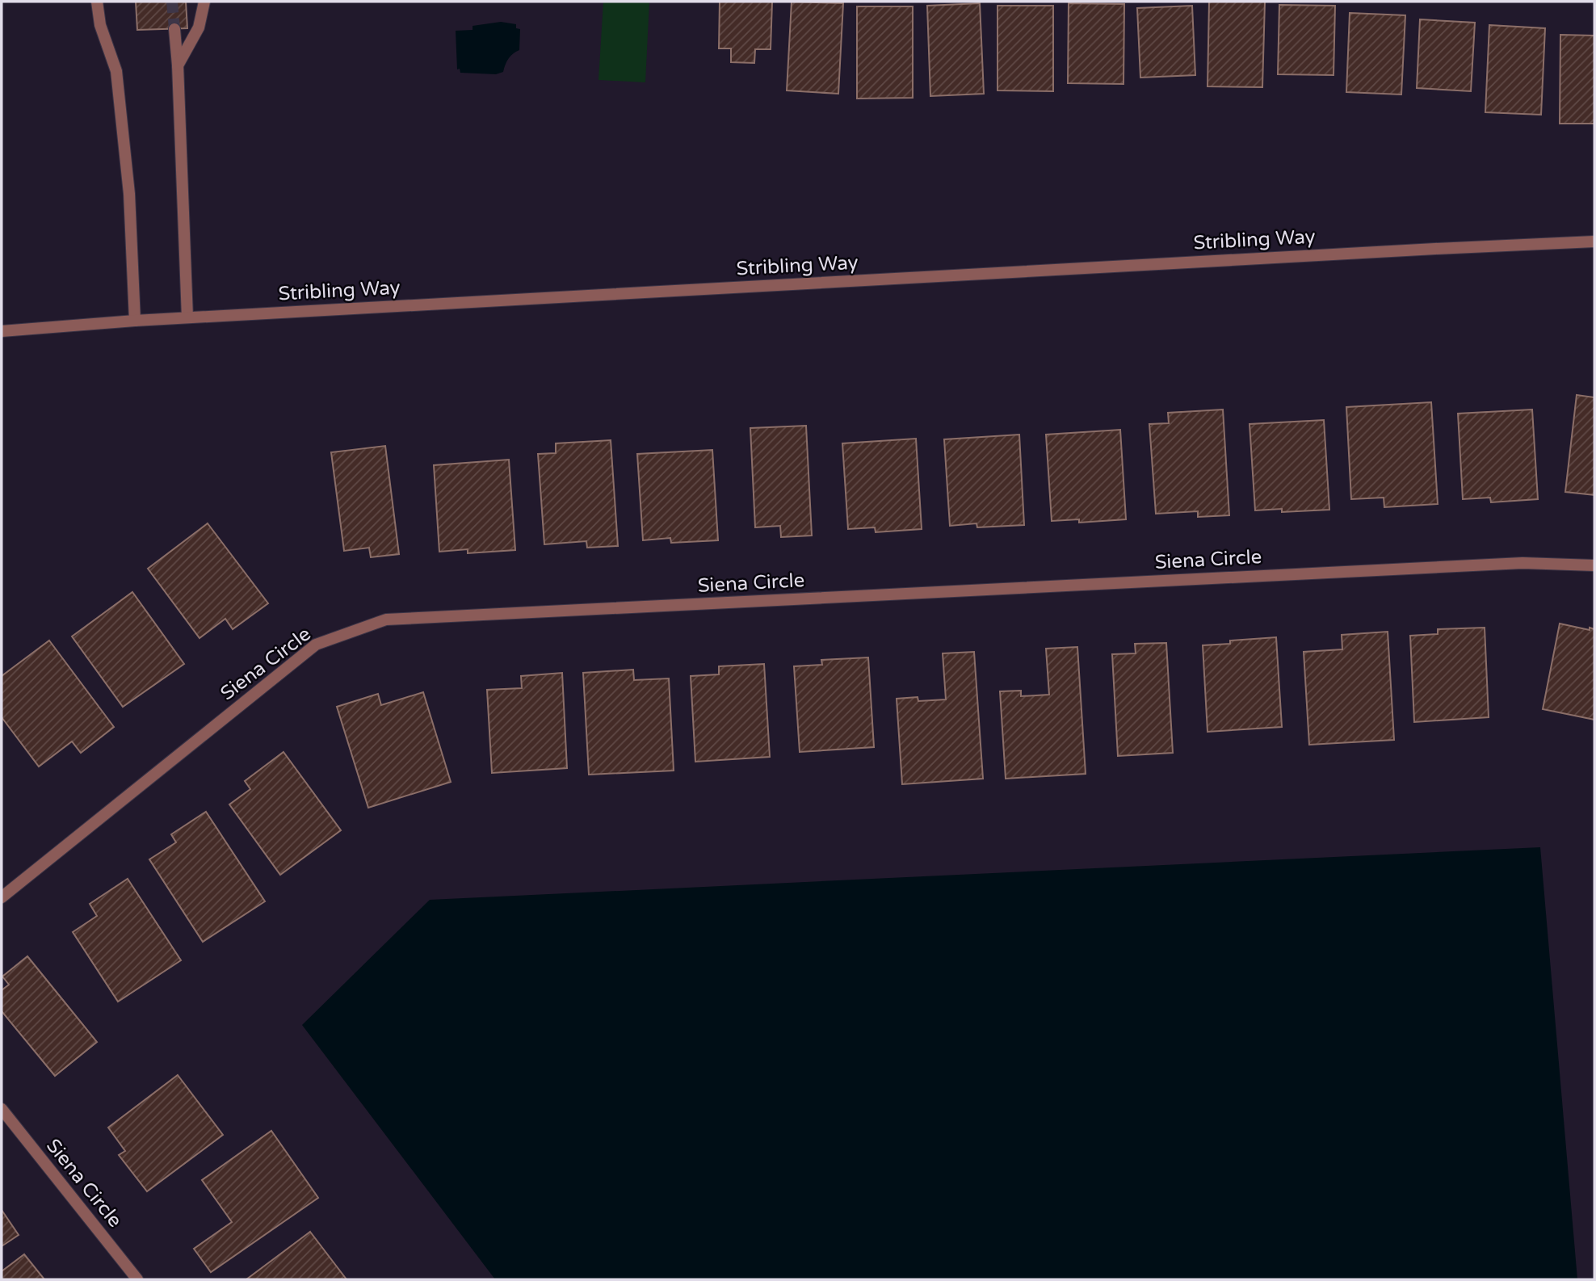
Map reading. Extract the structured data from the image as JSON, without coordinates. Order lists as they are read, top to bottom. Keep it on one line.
{"streets":{"street":["Stribling Way","Siena Circle"]}}
